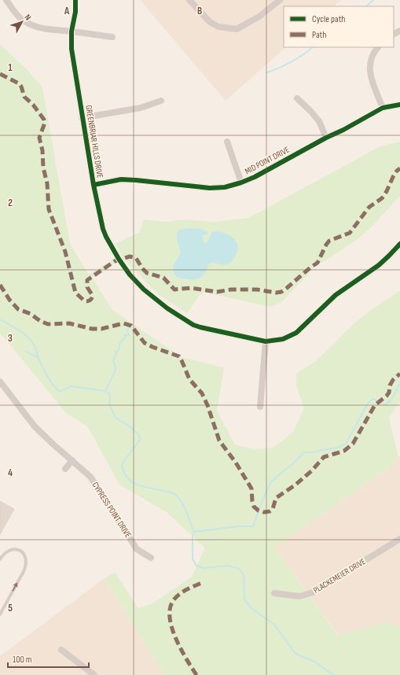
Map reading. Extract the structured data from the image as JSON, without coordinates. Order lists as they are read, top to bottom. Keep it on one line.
{"streets":{"street":["GREENBRIAR HILLS DRIVE","MID POINT DRIVE","CYPRESS POINT DRIVE","PLACKEMEIER DRIVE"]},"crossings":[["GREENBRIAR HILLS DRIVE","MID POINT DRIVE"]],"legend":["Cycle path","Path"],"scale_bar":"100 m","north":"top right","grid":{"columns":["A","B"],"rows":["1","2","3","4","5"]}}
